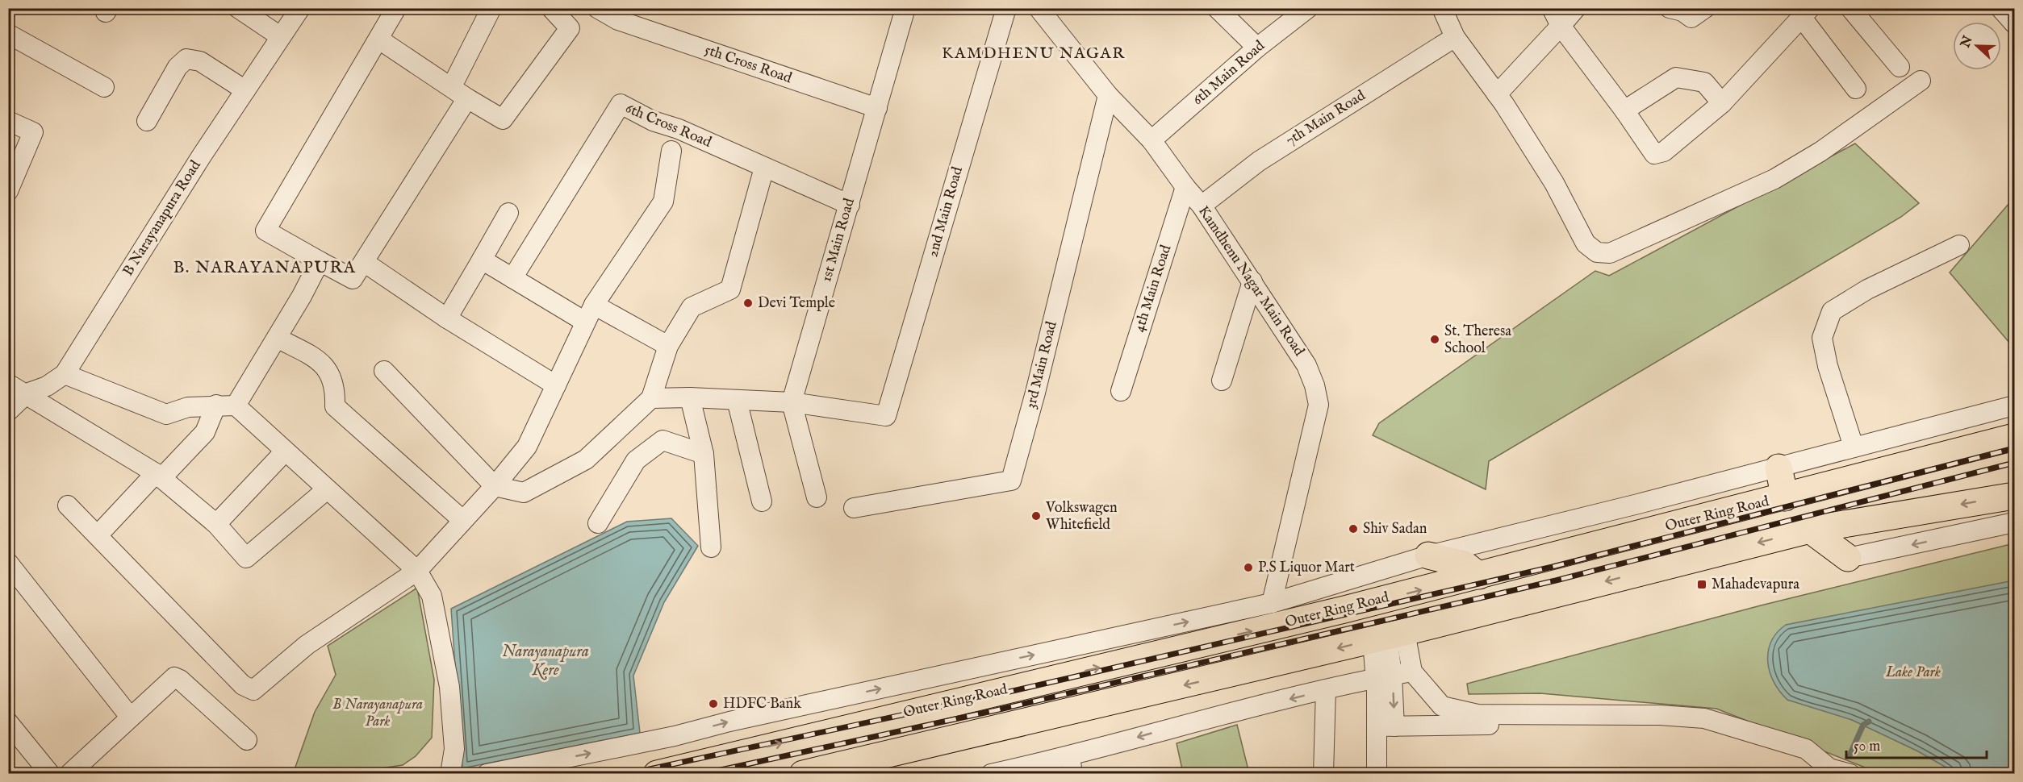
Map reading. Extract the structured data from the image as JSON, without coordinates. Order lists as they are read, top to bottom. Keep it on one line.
{"streets":{"highway":["Outer Ring Road"],"street":["5th Cross Road","6th Main Road","7th Main Road","6th Cross Road","2nd Main Road","B Narayanapura Road","1st Main Road","Kamdhenu Nagar Main Road","4th Main Road","3rd Main Road"]},"crossings":[["5th Cross Road","1st Main Road"],["6th Main Road","Kamdhenu Nagar Main Road"],["7th Main Road","Kamdhenu Nagar Main Road"],["6th Cross Road","1st Main Road"],["2nd Main Road","1st Main Road"],["Kamdhenu Nagar Main Road","4th Main Road"],["Kamdhenu Nagar Main Road","3rd Main Road"]],"districts":["KAMDHENU NAGAR","B. NARAYANAPURA"],"water":["Narayanapura Kere"],"parks":["Lake Park","B Narayanapura Park"],"places":{"other":["Devi Temple","St. Theresa School","Volkswagen Whitefield","Shiv Sadan","P.S Liquor Mart","HDFC Bank"],"transit":["Mahadevapura"]},"scale_bar":"50 m","north":"left"}
